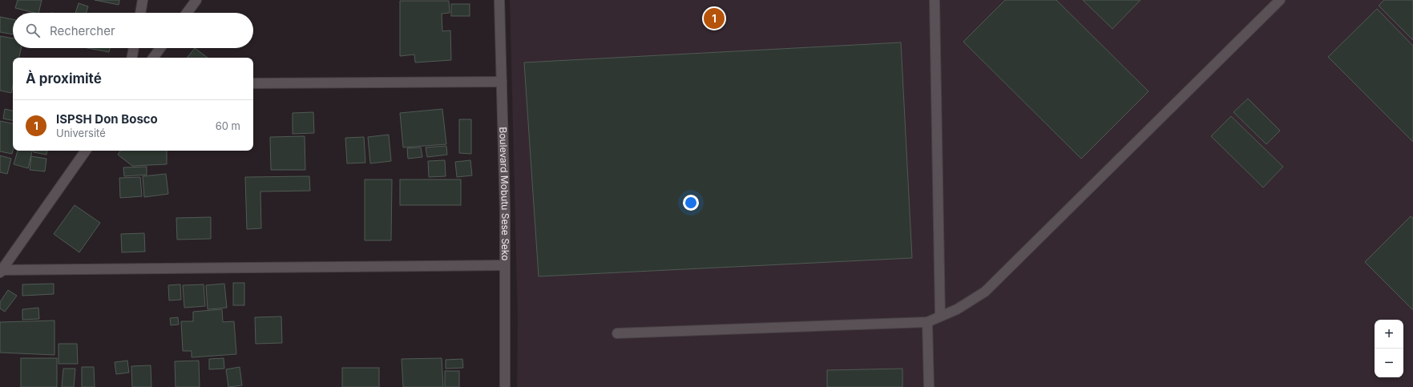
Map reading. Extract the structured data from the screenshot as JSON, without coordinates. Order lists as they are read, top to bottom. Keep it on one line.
{"streets":{"street":["Boulevard Mobutu Sese Seko"]},"page":{"pins":"1","search":"Rechercher","heading":"À proximité","list":[{"mark":"1","name":"ISPSH Don Bosco","note":"Université","value":"60 m"}],"map_buttons":["+","−"]}}
